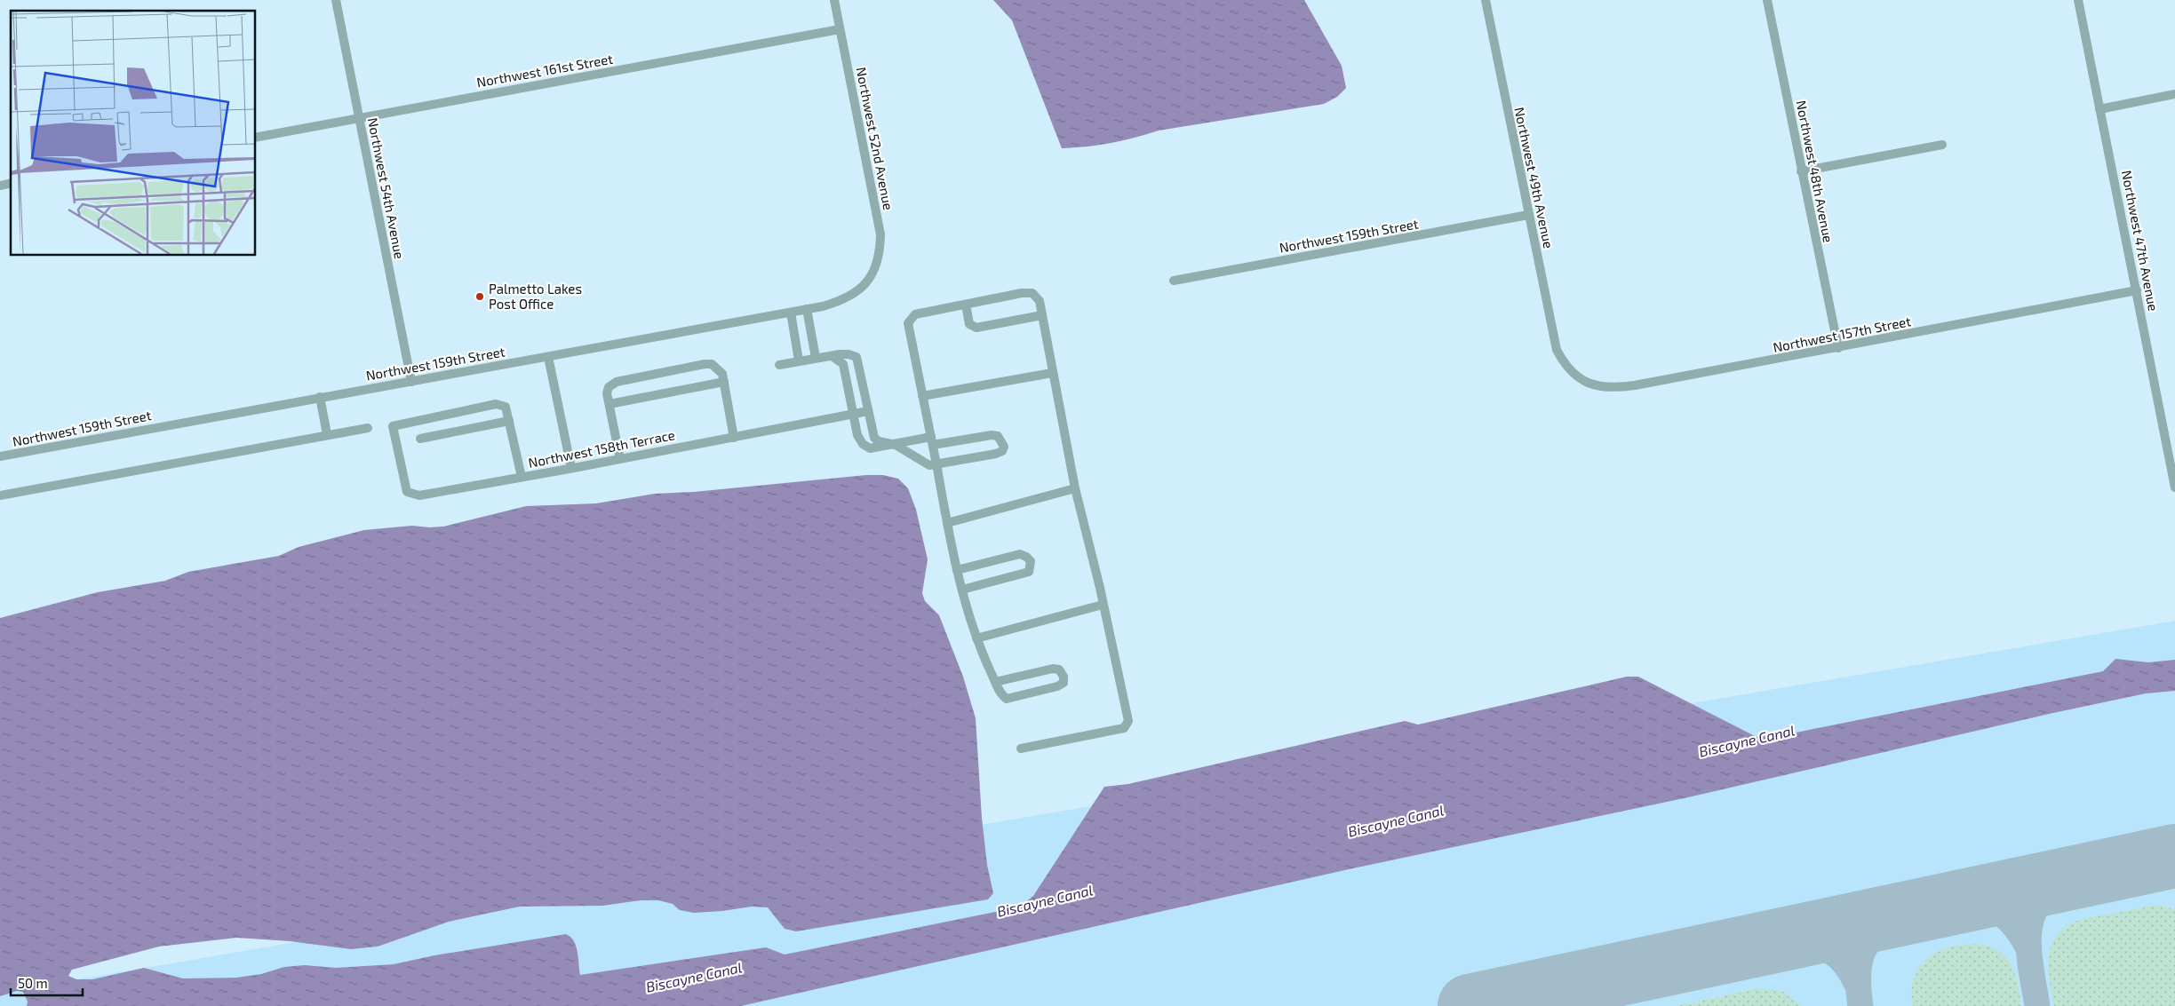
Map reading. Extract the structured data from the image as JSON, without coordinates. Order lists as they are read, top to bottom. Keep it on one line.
{"streets":{"street":["Northwest 161st Street","Northwest 52nd Avenue","Northwest 48th Avenue","Northwest 49th Avenue","Northwest 54th Avenue","Northwest 159th Street","Northwest 47th Avenue","Northwest 157th Street","Northwest 158th Terrace"]},"crossings":[["Northwest 161st Street","Northwest 52nd Avenue"],["Northwest 161st Street","Northwest 54th Avenue"],["Northwest 52nd Avenue","Northwest 159th Street"],["Northwest 48th Avenue","Northwest 157th Street"],["Northwest 49th Avenue","Northwest 159th Street"],["Northwest 49th Avenue","Northwest 157th Street"],["Northwest 54th Avenue","Northwest 159th Street"],["Northwest 47th Avenue","Northwest 157th Street"]],"water":["Biscayne Canal"],"places":["Palmetto Lakes Post Office"],"scale_bar":"50 m"}
